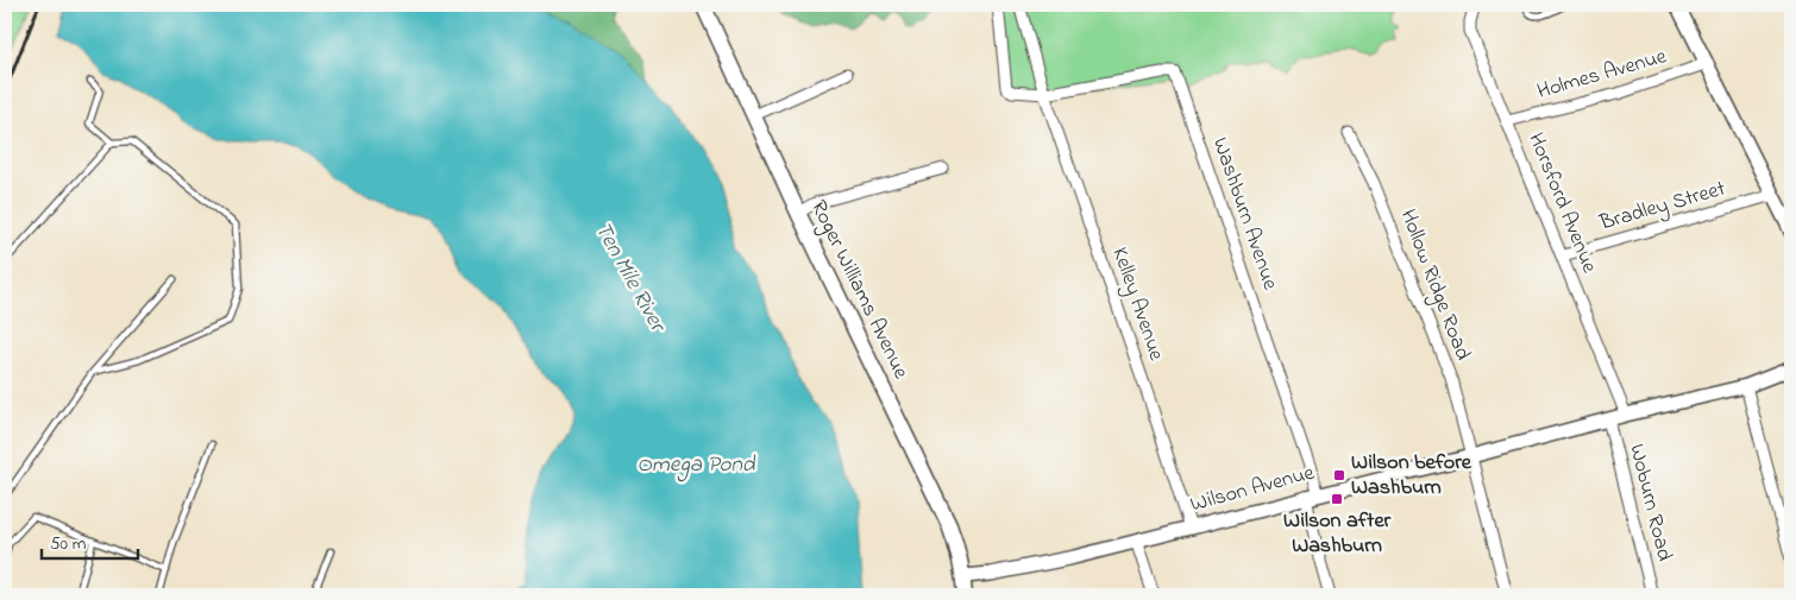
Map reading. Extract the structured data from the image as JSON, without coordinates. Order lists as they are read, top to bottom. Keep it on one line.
{"streets":{"main road":["Roger Williams Avenue"],"street":["Holmes Avenue","Horsford Avenue","Bradley Street","Washburn Avenue","Hollow Ridge Road","Kelley Avenue","Wilson Avenue","Woburn Road"]},"crossings":[["Holmes Avenue","Horsford Avenue"],["Horsford Avenue","Bradley Street"],["Horsford Avenue","Wilson Avenue"],["Washburn Avenue","Kelley Avenue"],["Washburn Avenue","Wilson Avenue"],["Hollow Ridge Road","Wilson Avenue"],["Roger Williams Avenue","Wilson Avenue"],["Kelley Avenue","Wilson Avenue"],["Wilson Avenue","Woburn Road"]],"water":["Ten Mile River","Omega Pond"],"places":{"transit":["Wilson before Washburn","Wilson after Washburn"]},"scale_bar":"50 m"}
